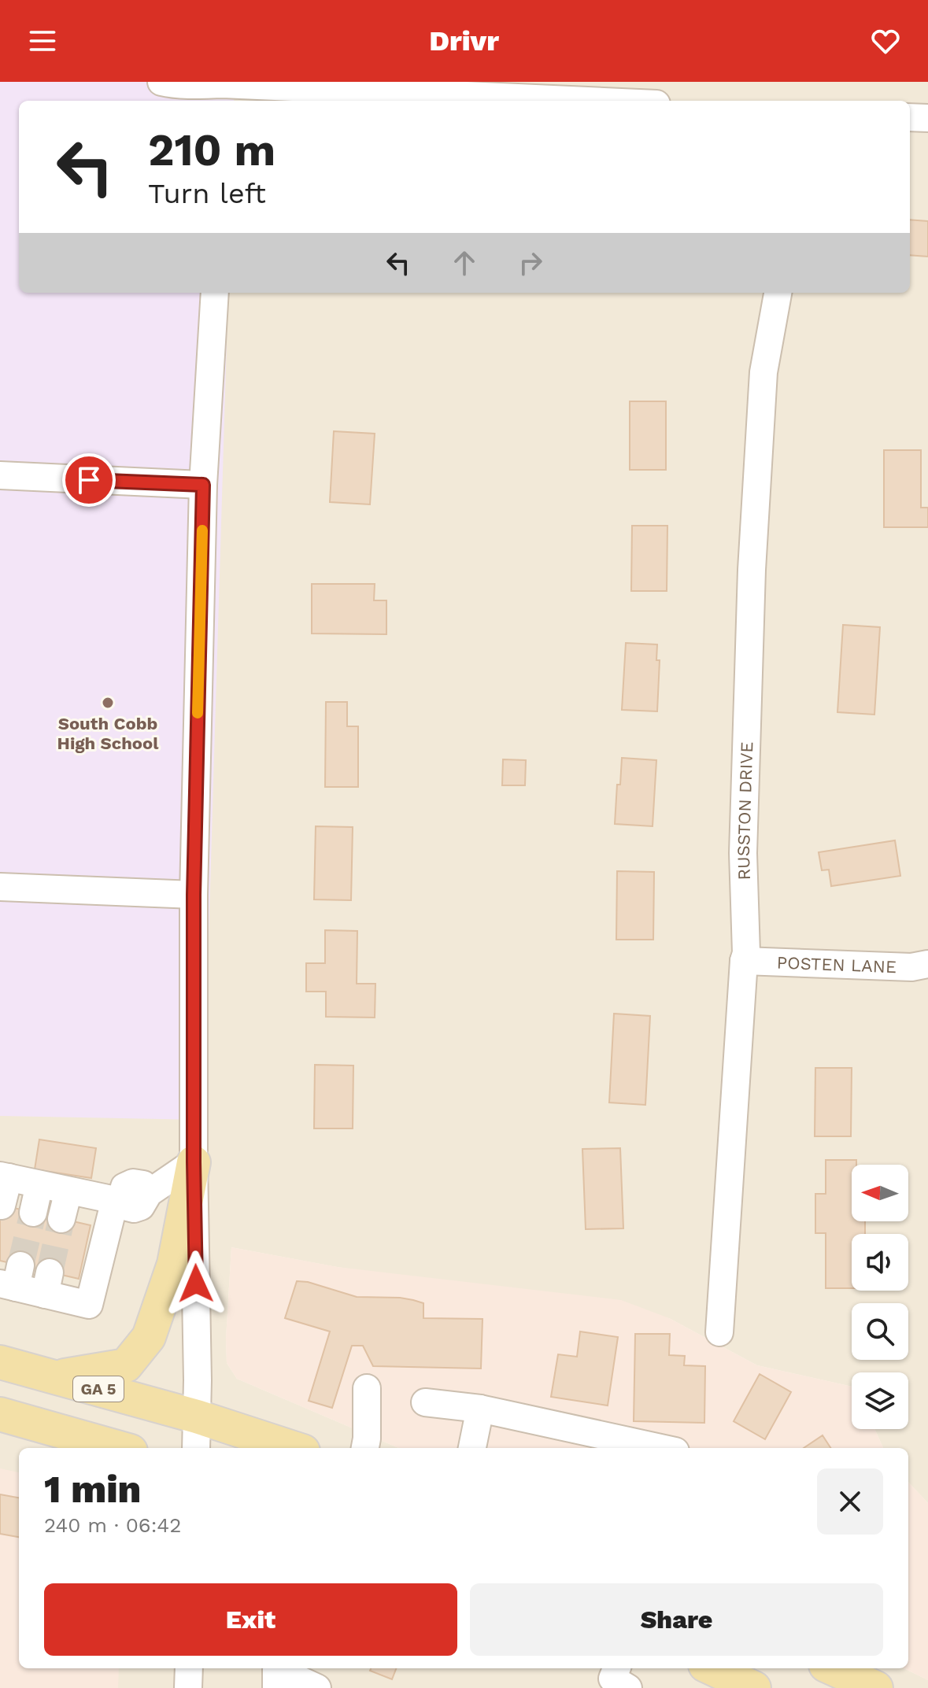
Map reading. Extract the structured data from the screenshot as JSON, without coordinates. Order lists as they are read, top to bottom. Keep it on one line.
{"streets":{"main road":["GA 5"],"street":["RUSSTON DRIVE","POSTEN LANE"]},"crossings":[["RUSSTON DRIVE","POSTEN LANE"]],"places":["South Cobb High School"],"north":"left","page":{"header":"Drivr","turn":["210 m","Turn left"],"heading":["1 min","240 m · 06:42"],"buttons":["Exit","Share"]}}
